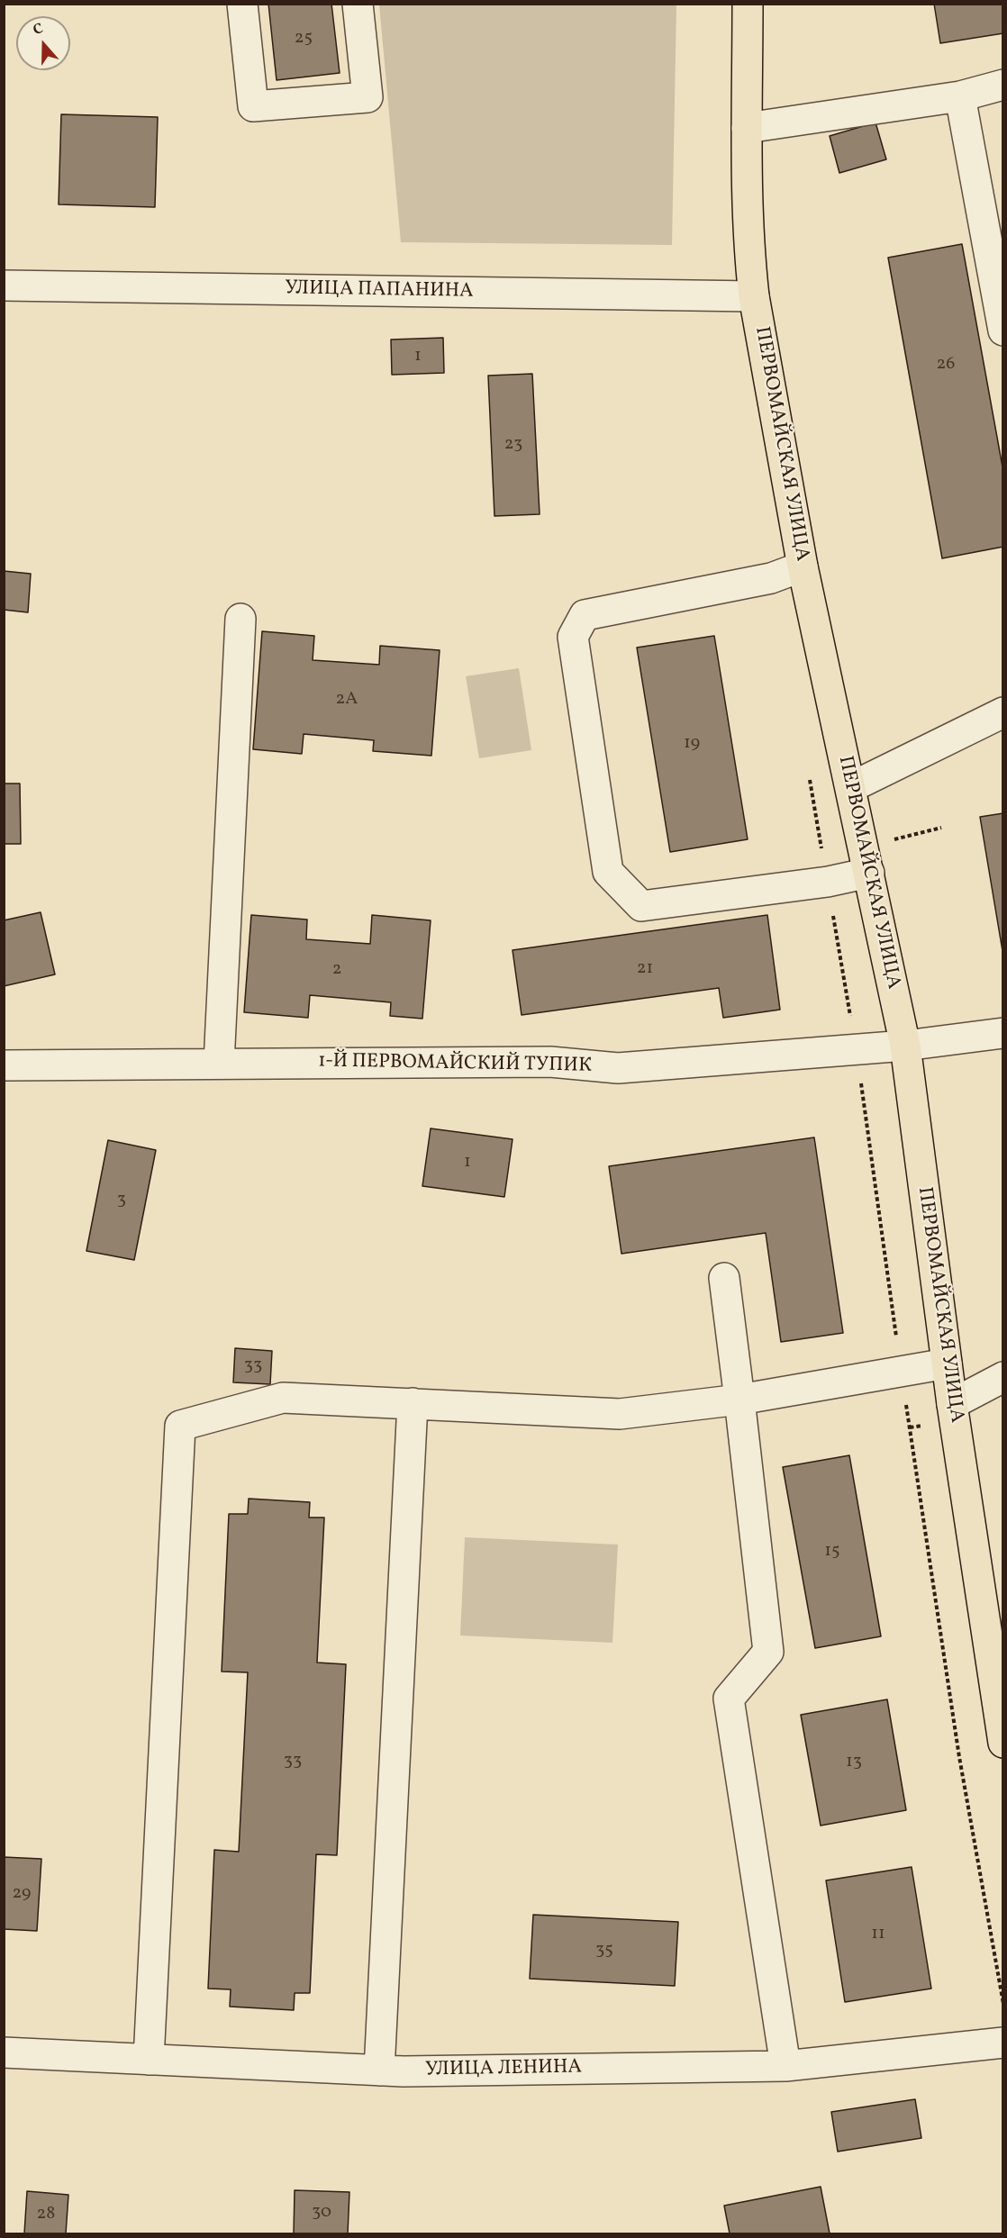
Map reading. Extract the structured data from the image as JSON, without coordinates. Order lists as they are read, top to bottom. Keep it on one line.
{"streets":{"main road":["ПЕРВОМАЙСКАЯ УЛИЦА"],"street":["УЛИЦА ПАПАНИНА","1-Й ПЕРВОМАЙСКИЙ ТУПИК","УЛИЦА ЛЕНИНА"]},"crossings":[["УЛИЦА ПАПАНИНА","ПЕРВОМАЙСКАЯ УЛИЦА"],["ПЕРВОМАЙСКАЯ УЛИЦА","1-Й ПЕРВОМАЙСКИЙ ТУПИК"]],"house_numbers":["25","1","26","23","2А","19","21","2","1","3","33","15","33","13","29","11","35","30","28"],"north":"top"}
